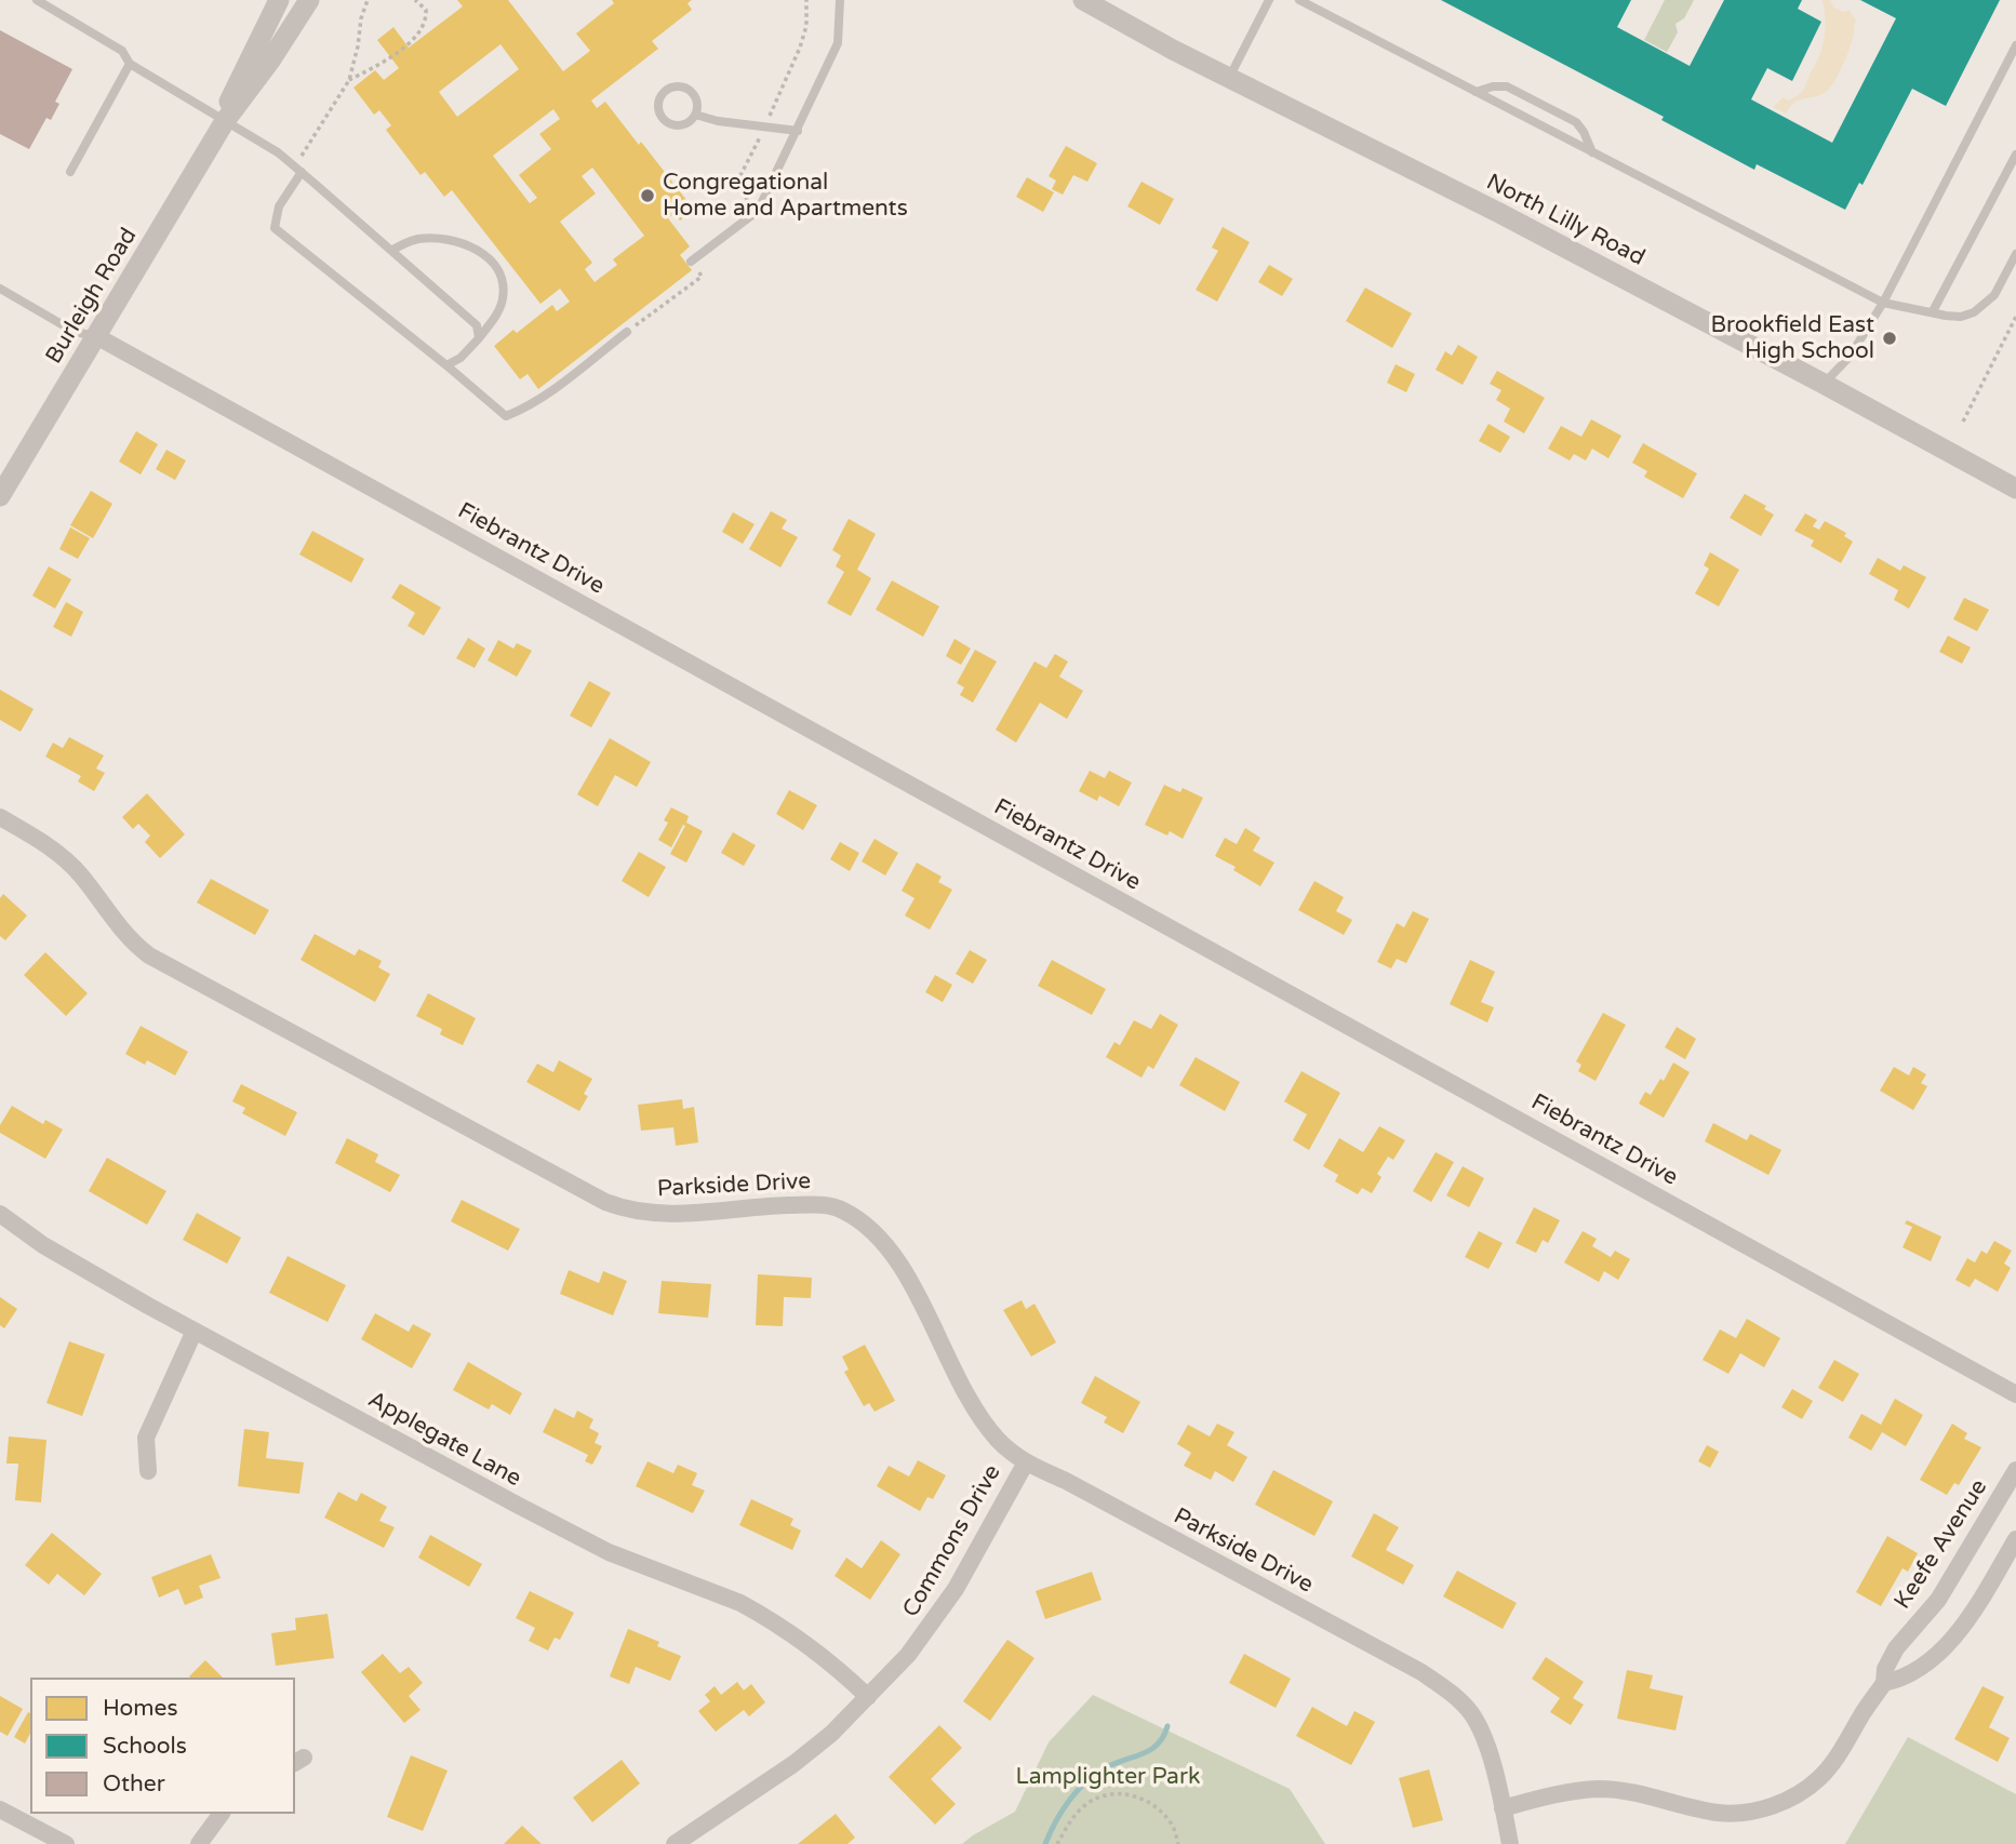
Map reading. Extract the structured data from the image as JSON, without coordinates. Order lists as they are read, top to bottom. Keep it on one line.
{"streets":{"street":["North Lilly Road","Burleigh Road","Fiebrantz Drive","Parkside Drive","Applegate Lane","Commons Drive","Keefe Avenue"]},"crossings":[["Burleigh Road","Fiebrantz Drive"],["Parkside Drive","Commons Drive"],["Parkside Drive","Keefe Avenue"],["Applegate Lane","Commons Drive"]],"parks":["Lamplighter Park"],"places":["Congregational Home and Apartments","Brookfield East High School"],"legend":["Homes","Schools","Other"]}
